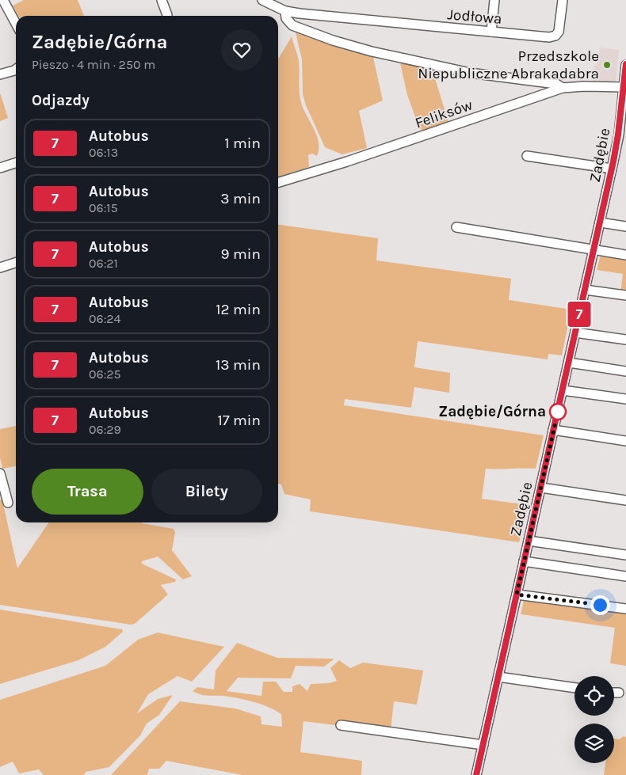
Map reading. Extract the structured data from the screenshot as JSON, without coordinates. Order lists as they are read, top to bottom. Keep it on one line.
{"streets":{"street":["Jodłowa","Feliksów","Zadębie"]},"crossings":[["Feliksów","Zadębie"]],"places":["Przedszkole Niepubliczne Abrakadabra","Zadębie/Górna"],"lines":["bus line 7"],"page":{"on_map":"7","heading":[["Zadębie/Górna","Pieszo · 4 min · 250 m"],"Odjazdy"],"list":[{"mark":"7","name":"Autobus","note":"06:13","value":"1 min"},{"mark":"7","name":"Autobus","note":"06:15","value":"3 min"},{"mark":"7","name":"Autobus","note":"06:21","value":"9 min"},{"mark":"7","name":"Autobus","note":"06:24","value":"12 min"},{"mark":"7","name":"Autobus","note":"06:25","value":"13 min"},{"mark":"7","name":"Autobus","note":"06:29","value":"17 min"}],"buttons":["Trasa","Bilety"]}}
